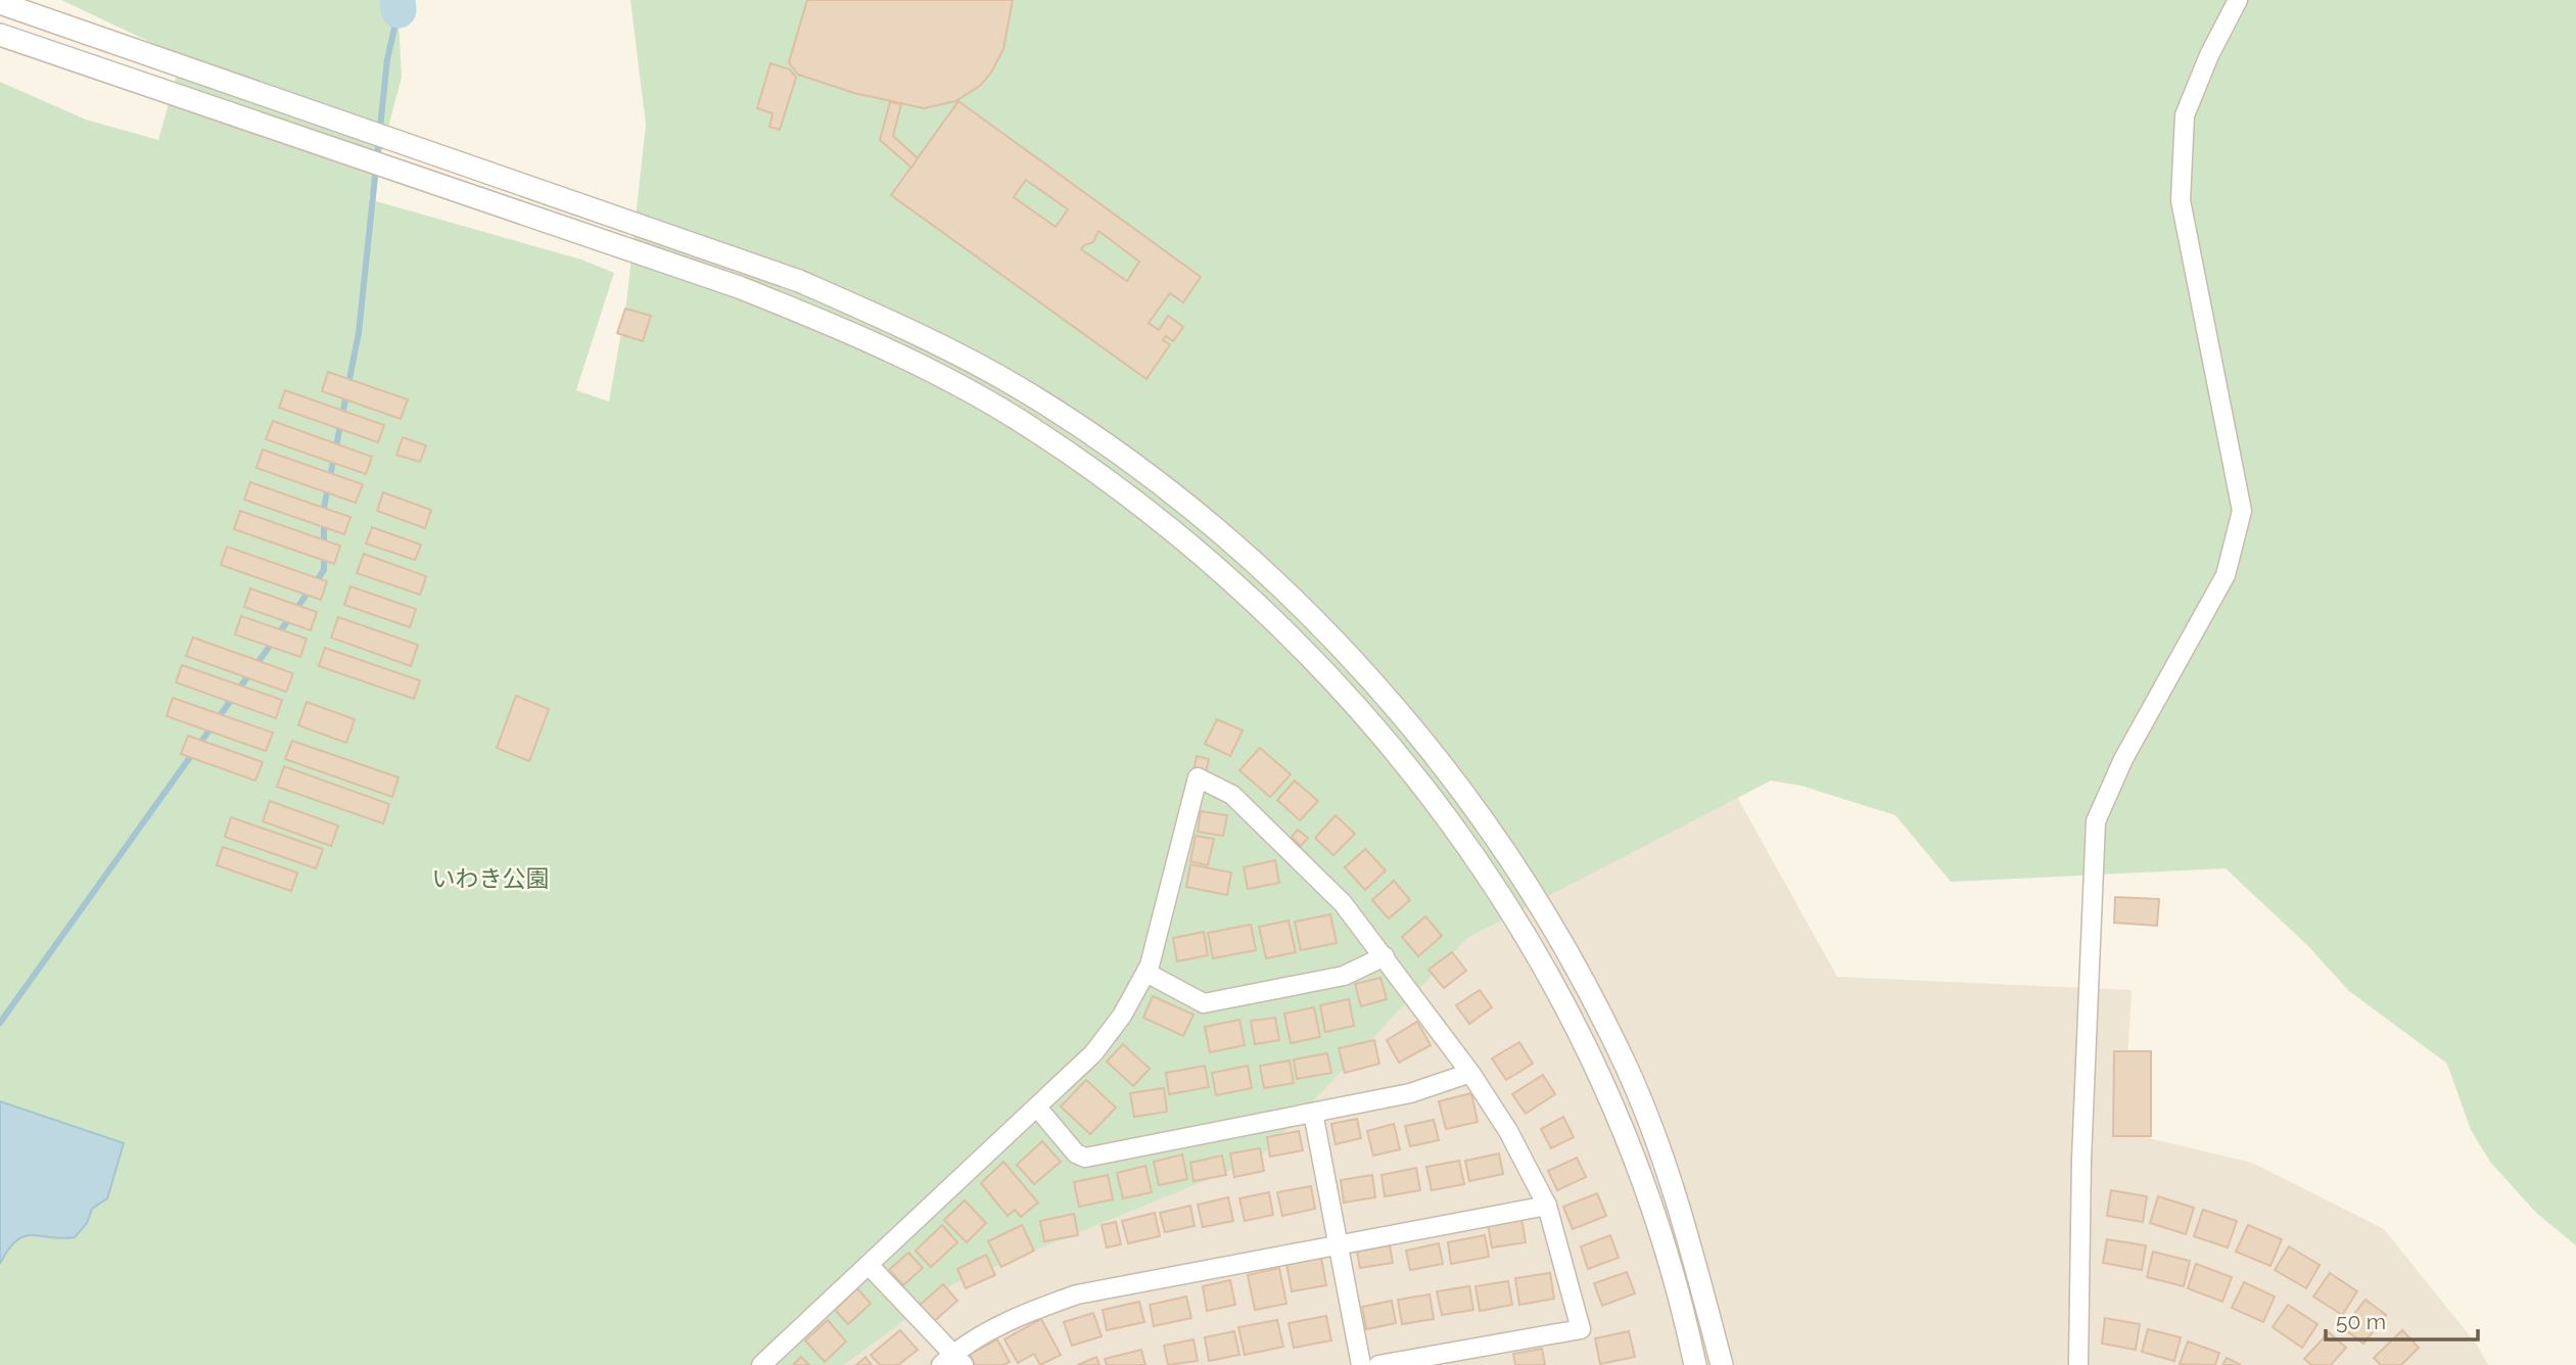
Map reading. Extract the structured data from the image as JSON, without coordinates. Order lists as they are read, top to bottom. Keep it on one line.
{"parks":["いわき公園"],"scale_bar":"50 m"}
